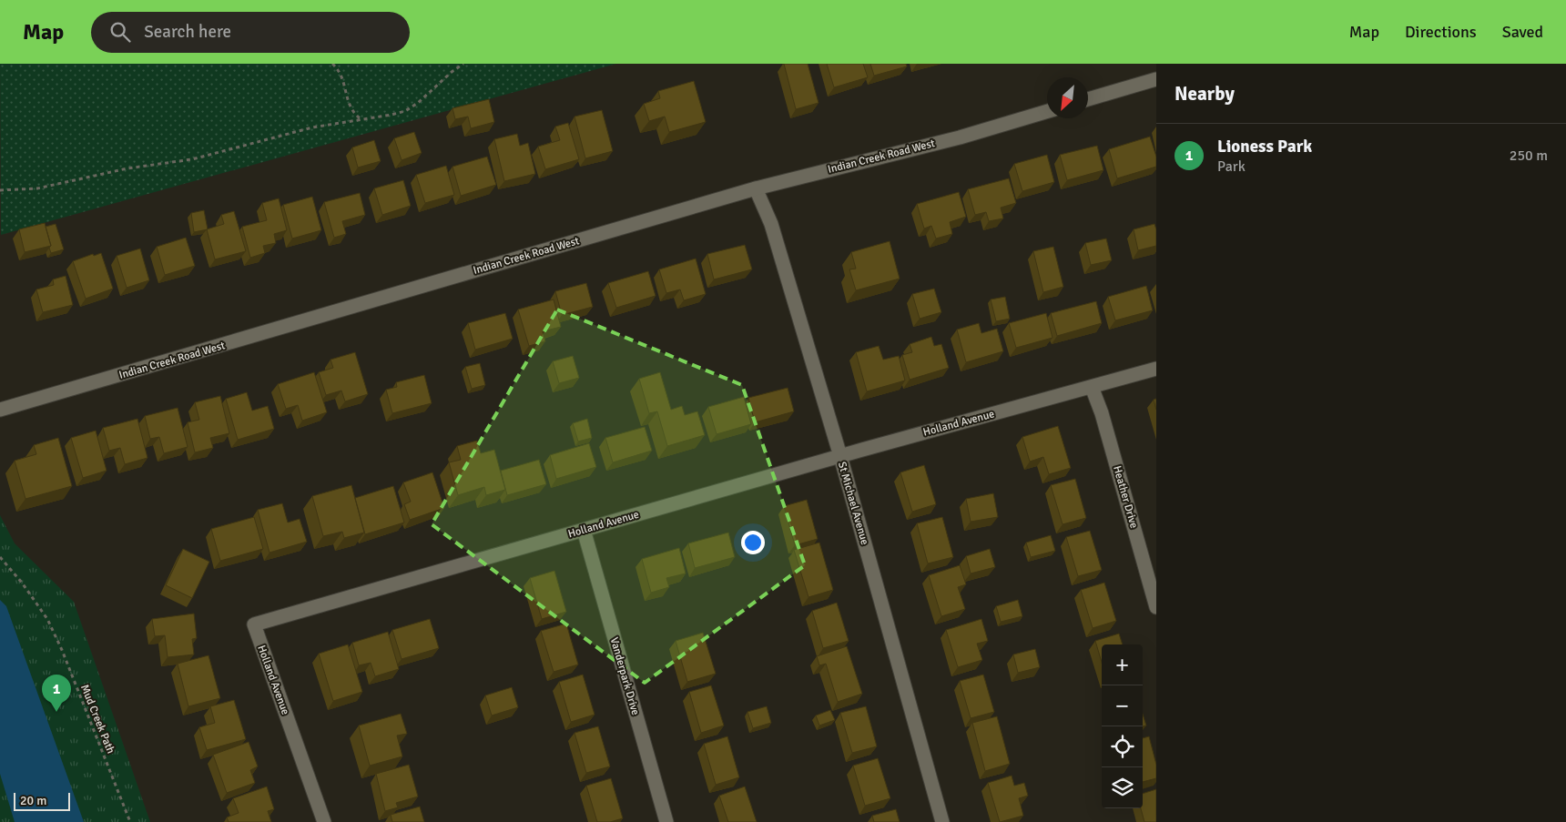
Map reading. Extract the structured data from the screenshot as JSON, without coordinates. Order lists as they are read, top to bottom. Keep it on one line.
{"streets":{"street":["Indian Creek Road West","Holland Avenue","Heather Drive","St Michael Avenue","Vanderpark Drive"],"path":["Mud Creek Path"]},"crossings":[["Indian Creek Road West","St Michael Avenue"],["Holland Avenue","Heather Drive"],["Holland Avenue","St Michael Avenue"],["Holland Avenue","Vanderpark Drive"]],"scale_bar":"20 m","north":"bottom left","page":{"header":"Map","search":"Search here","nav":["Map","Directions","Saved"],"heading":"Nearby","list":[{"mark":"1","name":"Lioness Park","note":"Park","value":"250 m"}],"map_buttons":["+","−"],"pins":"1","scale":"20 m"}}
